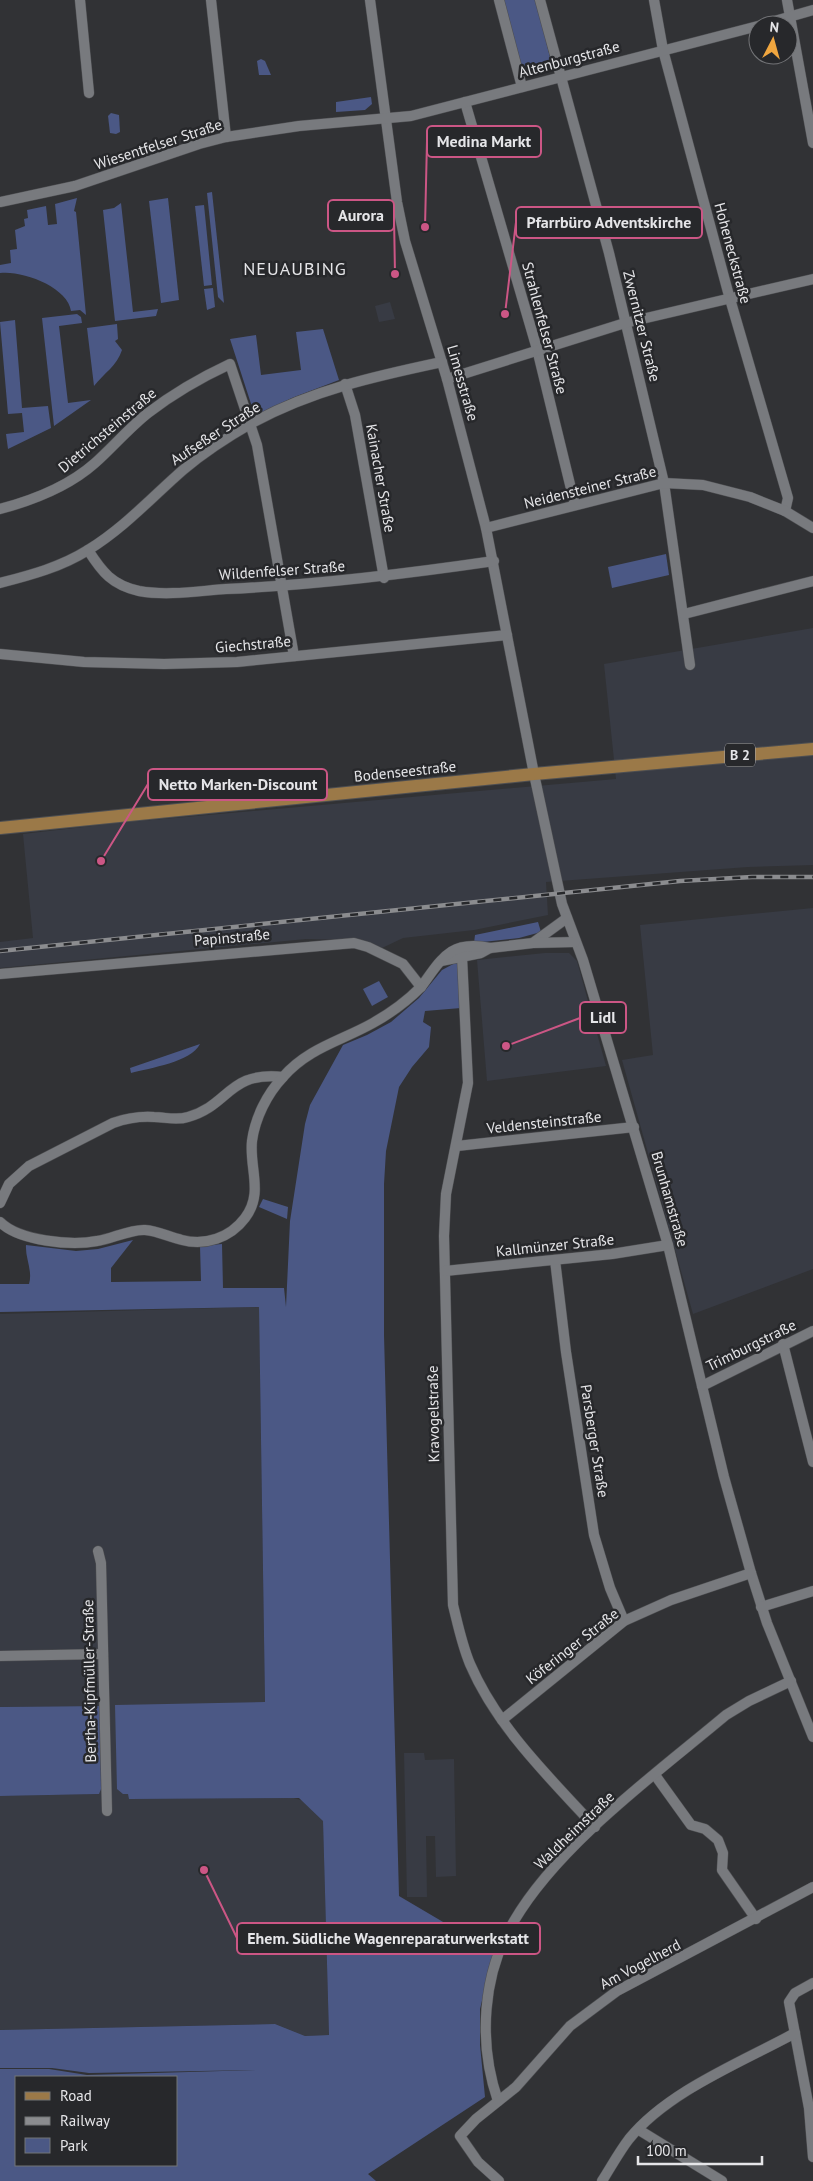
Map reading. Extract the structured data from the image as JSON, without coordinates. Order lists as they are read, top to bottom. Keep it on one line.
{"streets":{"main road":["B 2","Bodenseestraße"],"street":["Altenburgstraße","Wiesentfelser Straße","Hoheneckstraße","Zwernitzer Straße","Strahlenfelser Straße","Limesstraße","Dietrichsteinstraße","Aufseßer Straße","Kainacher Straße","Neidensteiner Straße","Wildenfelser Straße","Giechstraße","Papinstraße","Veldensteinstraße","Brunhamstraße","Kallmünzer Straße","Trimburgstraße","Kravogelstraße","Parsberger Straße","Köferinger Straße","Bertha-Kipfmüller-Straße","Waldheimstraße","Am Vogelherd"]},"crossings":[["Altenburgstraße","Wiesentfelser Straße"],["Altenburgstraße","Hoheneckstraße"],["Altenburgstraße","Zwernitzer Straße"],["Altenburgstraße","Strahlenfelser Straße"],["Altenburgstraße","Limesstraße"],["Wiesentfelser Straße","Limesstraße"],["Hoheneckstraße","Neidensteiner Straße"],["Zwernitzer Straße","Neidensteiner Straße"],["Strahlenfelser Straße","Neidensteiner Straße"],["Limesstraße","Aufseßer Straße"],["Limesstraße","Neidensteiner Straße"],["Limesstraße","Wildenfelser Straße"],["Limesstraße","Giechstraße"],["Limesstraße","Bodenseestraße"],["Limesstraße","Brunhamstraße"],["Dietrichsteinstraße","Aufseßer Straße"],["Aufseßer Straße","Kainacher Straße"],["Aufseßer Straße","Wildenfelser Straße"],["Kainacher Straße","Wildenfelser Straße"],["Bodenseestraße","Brunhamstraße"],["Veldensteinstraße","Brunhamstraße"],["Veldensteinstraße","Kravogelstraße"],["Brunhamstraße","Kallmünzer Straße"],["Brunhamstraße","Trimburgstraße"],["Brunhamstraße","Köferinger Straße"],["Brunhamstraße","Waldheimstraße"],["Kallmünzer Straße","Kravogelstraße"],["Kallmünzer Straße","Parsberger Straße"],["Kravogelstraße","Köferinger Straße"],["Kravogelstraße","Waldheimstraße"],["Parsberger Straße","Köferinger Straße"],["Waldheimstraße","Am Vogelherd"]],"districts":["NEUAUBING"],"places":["Medina Markt","Aurora","Pfarrbüro Adventskirche","Netto Marken-Discount","Lidl","Ehem. Südliche Wagenreparaturwerkstatt"],"legend":["Road","Railway","Park"],"scale_bar":"100 m","north":"top"}
